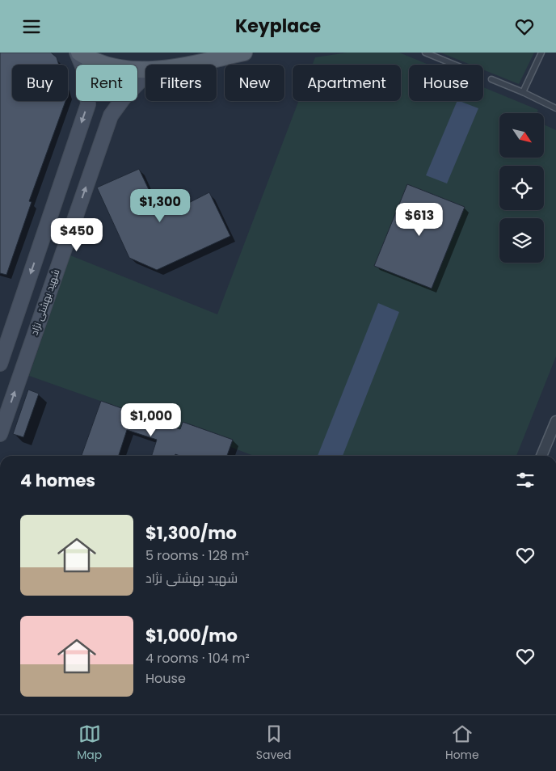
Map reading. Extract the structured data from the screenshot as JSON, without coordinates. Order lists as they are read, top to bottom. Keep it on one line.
{"streets":{"main road":["شهید بهشتی نژاد"]},"north":"bottom right","page":{"header":"Keyplace","chip":["Buy","Rent","Filters","New","Apartment","House"],"price":["$1,300","$613","$450","$1,000"],"heading":"4 homes","list":[{"name":"$1,300/mo","note":"5 rooms · 128 m² · شهید بهشتی نژاد"},{"name":"$1,000/mo","note":"4 rooms · 104 m² · House"}],"tabs":["Map","Saved","Home"]}}
